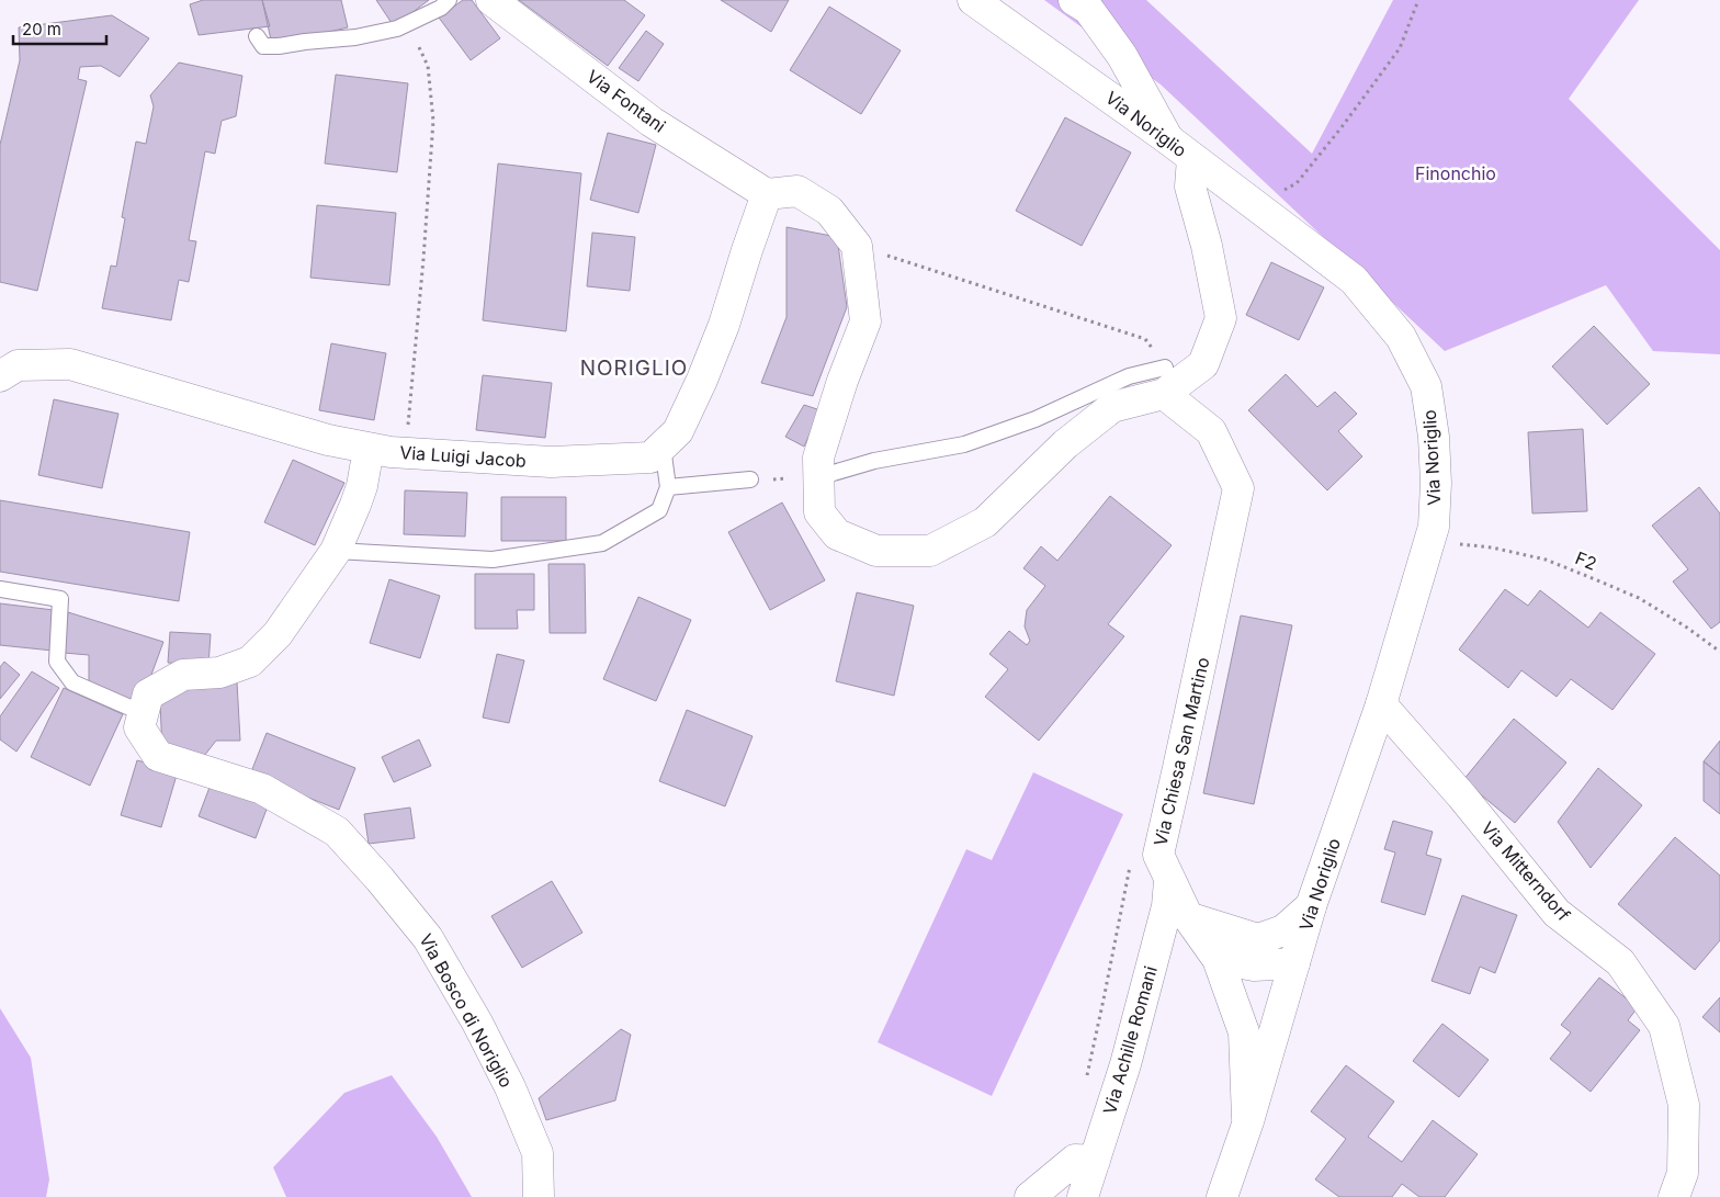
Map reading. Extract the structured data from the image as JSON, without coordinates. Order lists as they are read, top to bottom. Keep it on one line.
{"streets":{"street":["Via Fontani","Via Noriglio","Via Luigi Jacob","Via Chiesa San Martino","Via Mitterndorf","Via Bosco di Noriglio","Via Achille Romani"],"path":["F2"]},"crossings":[["Via Fontani","Via Luigi Jacob"],["Via Noriglio","F2"],["Via Noriglio","Via Chiesa San Martino"],["Via Noriglio","Via Mitterndorf"],["Via Chiesa San Martino","Via Achille Romani"]],"districts":["NORIGLIO"],"parks":["Finonchio"],"scale_bar":"20 m"}
